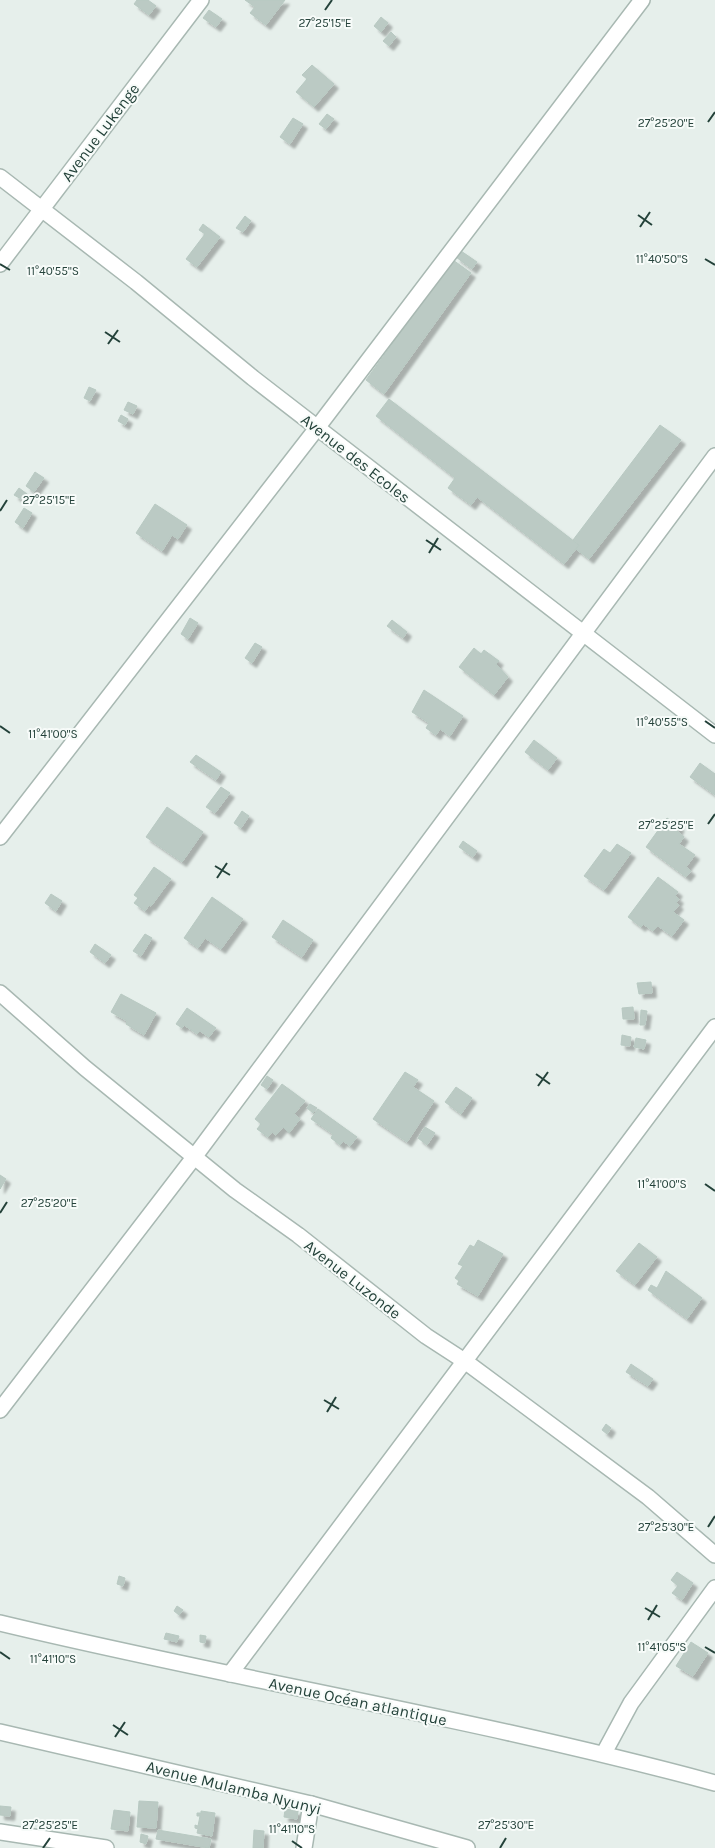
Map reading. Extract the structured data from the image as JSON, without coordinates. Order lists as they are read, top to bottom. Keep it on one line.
{"streets":{"street":["Avenue Lukenge","Avenue des Ecoles","Avenue Luzonde","Avenue Océan atlantique","Avenue Mulamba Nyunyi"]},"crossings":[["Avenue Lukenge","Avenue des Ecoles"]],"coordinates":["27°25'15\"E","27°25'20\"E","11°40'50\"S","11°40'55\"S","11°41'00\"S","27°25'25\"E","27°25'30\"E","11°41'05\"S","11°41'10\"S"]}
